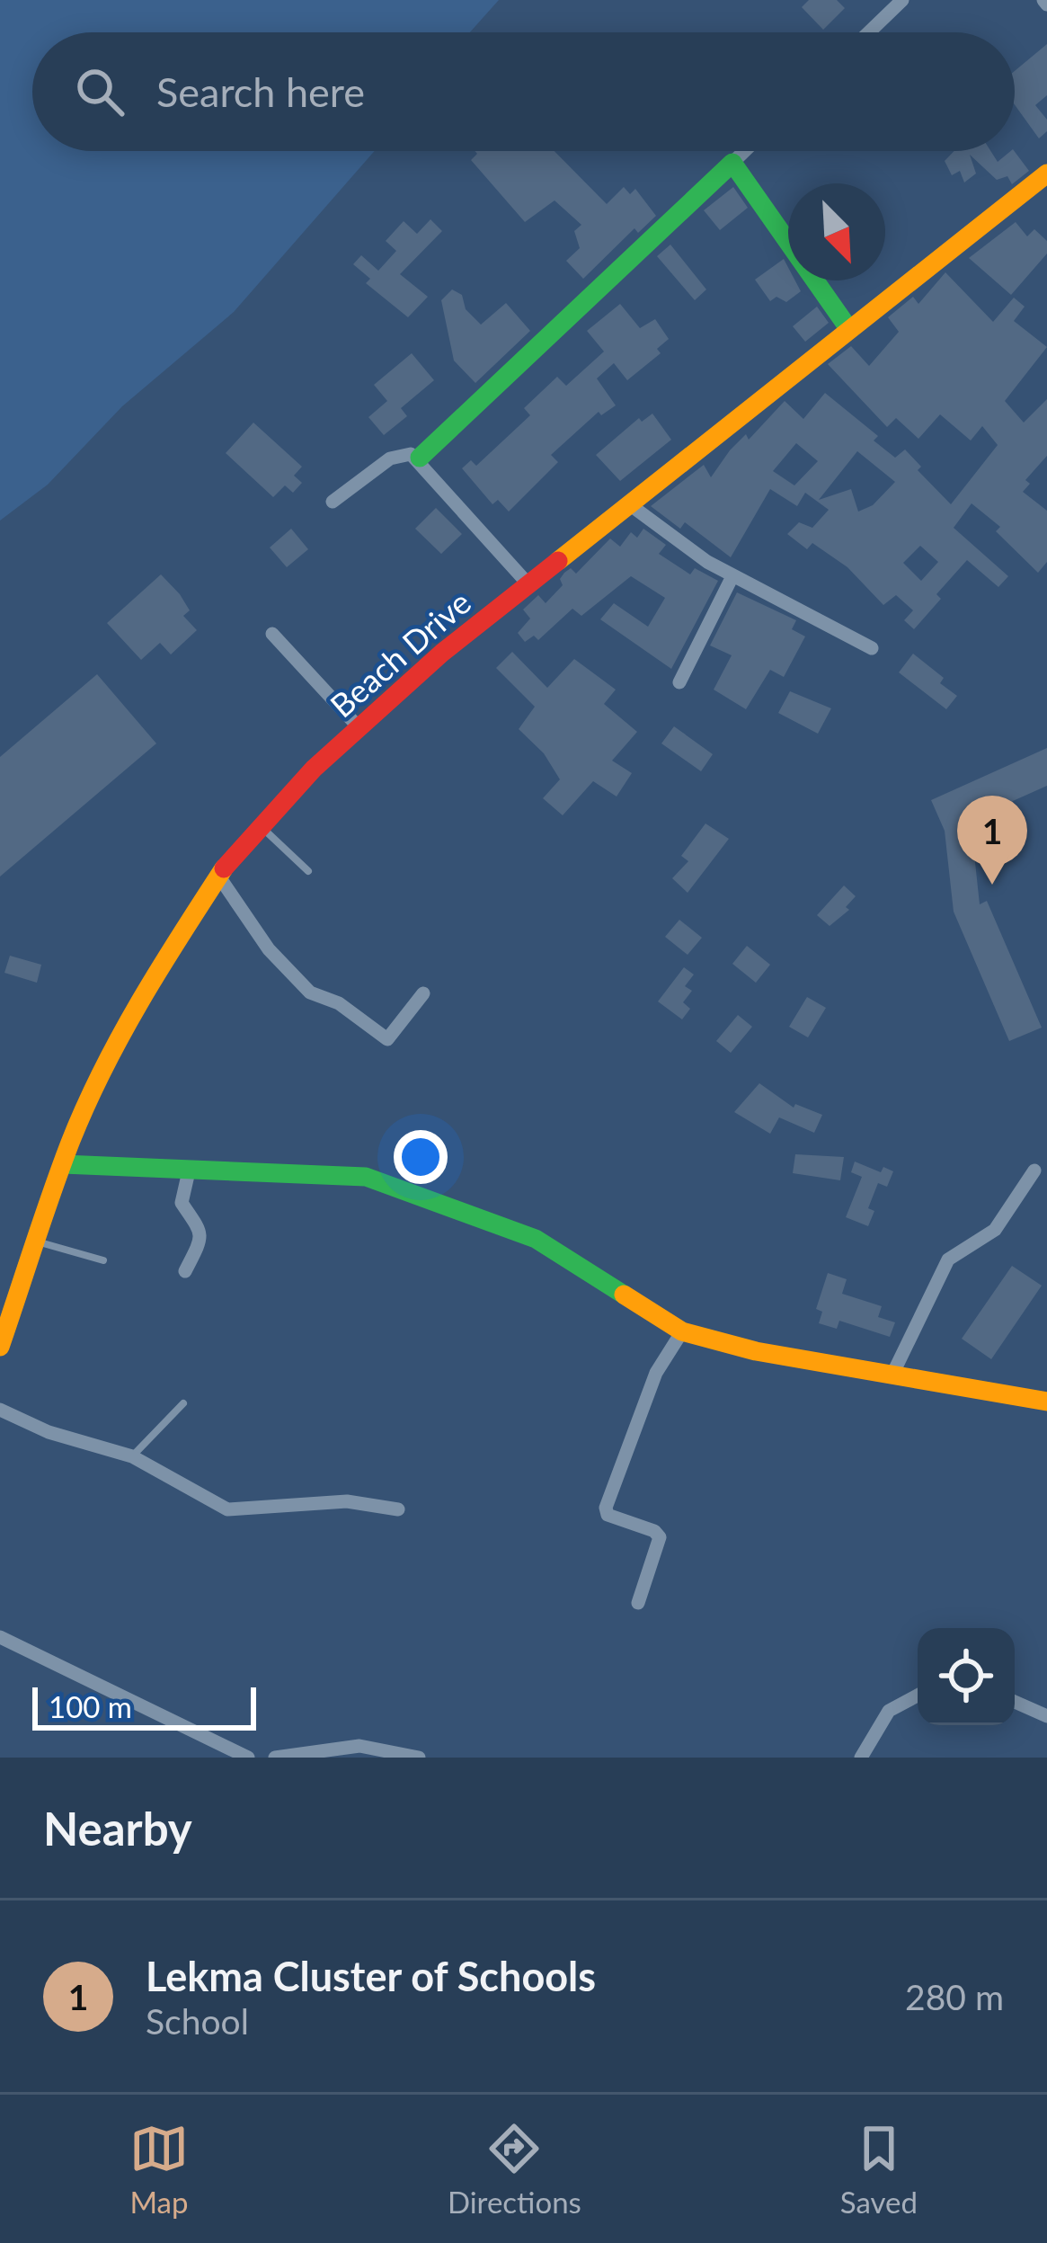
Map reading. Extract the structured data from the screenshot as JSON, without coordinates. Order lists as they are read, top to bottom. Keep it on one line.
{"streets":{"street":["Beach Drive"]},"scale_bar":"100 m","north":"bottom right","page":{"search":"Search here","pins":"1","scale":"100 m","heading":"Nearby","list":[{"mark":"1","name":"Lekma Cluster of Schools","note":"School","value":"280 m"}],"nav":["Map","Directions","Saved"]}}
